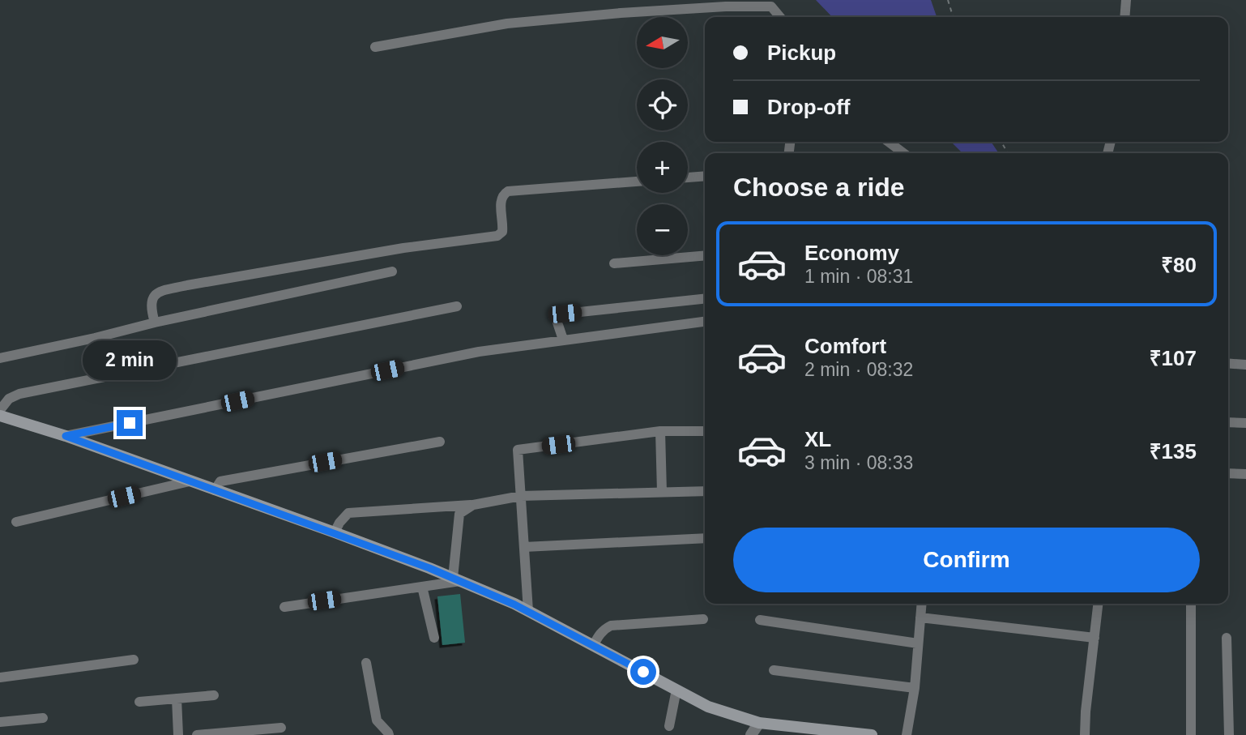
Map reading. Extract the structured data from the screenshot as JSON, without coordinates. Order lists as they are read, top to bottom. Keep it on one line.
{"north":"left","page":{"map_buttons":["+","−"],"banner":["Pickup","Drop-off"],"heading":"Choose a ride","list":[{"name":"Economy","note":"1 min · 08:31","value":"₹80"},{"name":"Comfort","note":"2 min · 08:32","value":"₹107"},{"name":"XL","note":"3 min · 08:33","value":"₹135"}],"bubble":"2 min","buttons":"Confirm"}}
